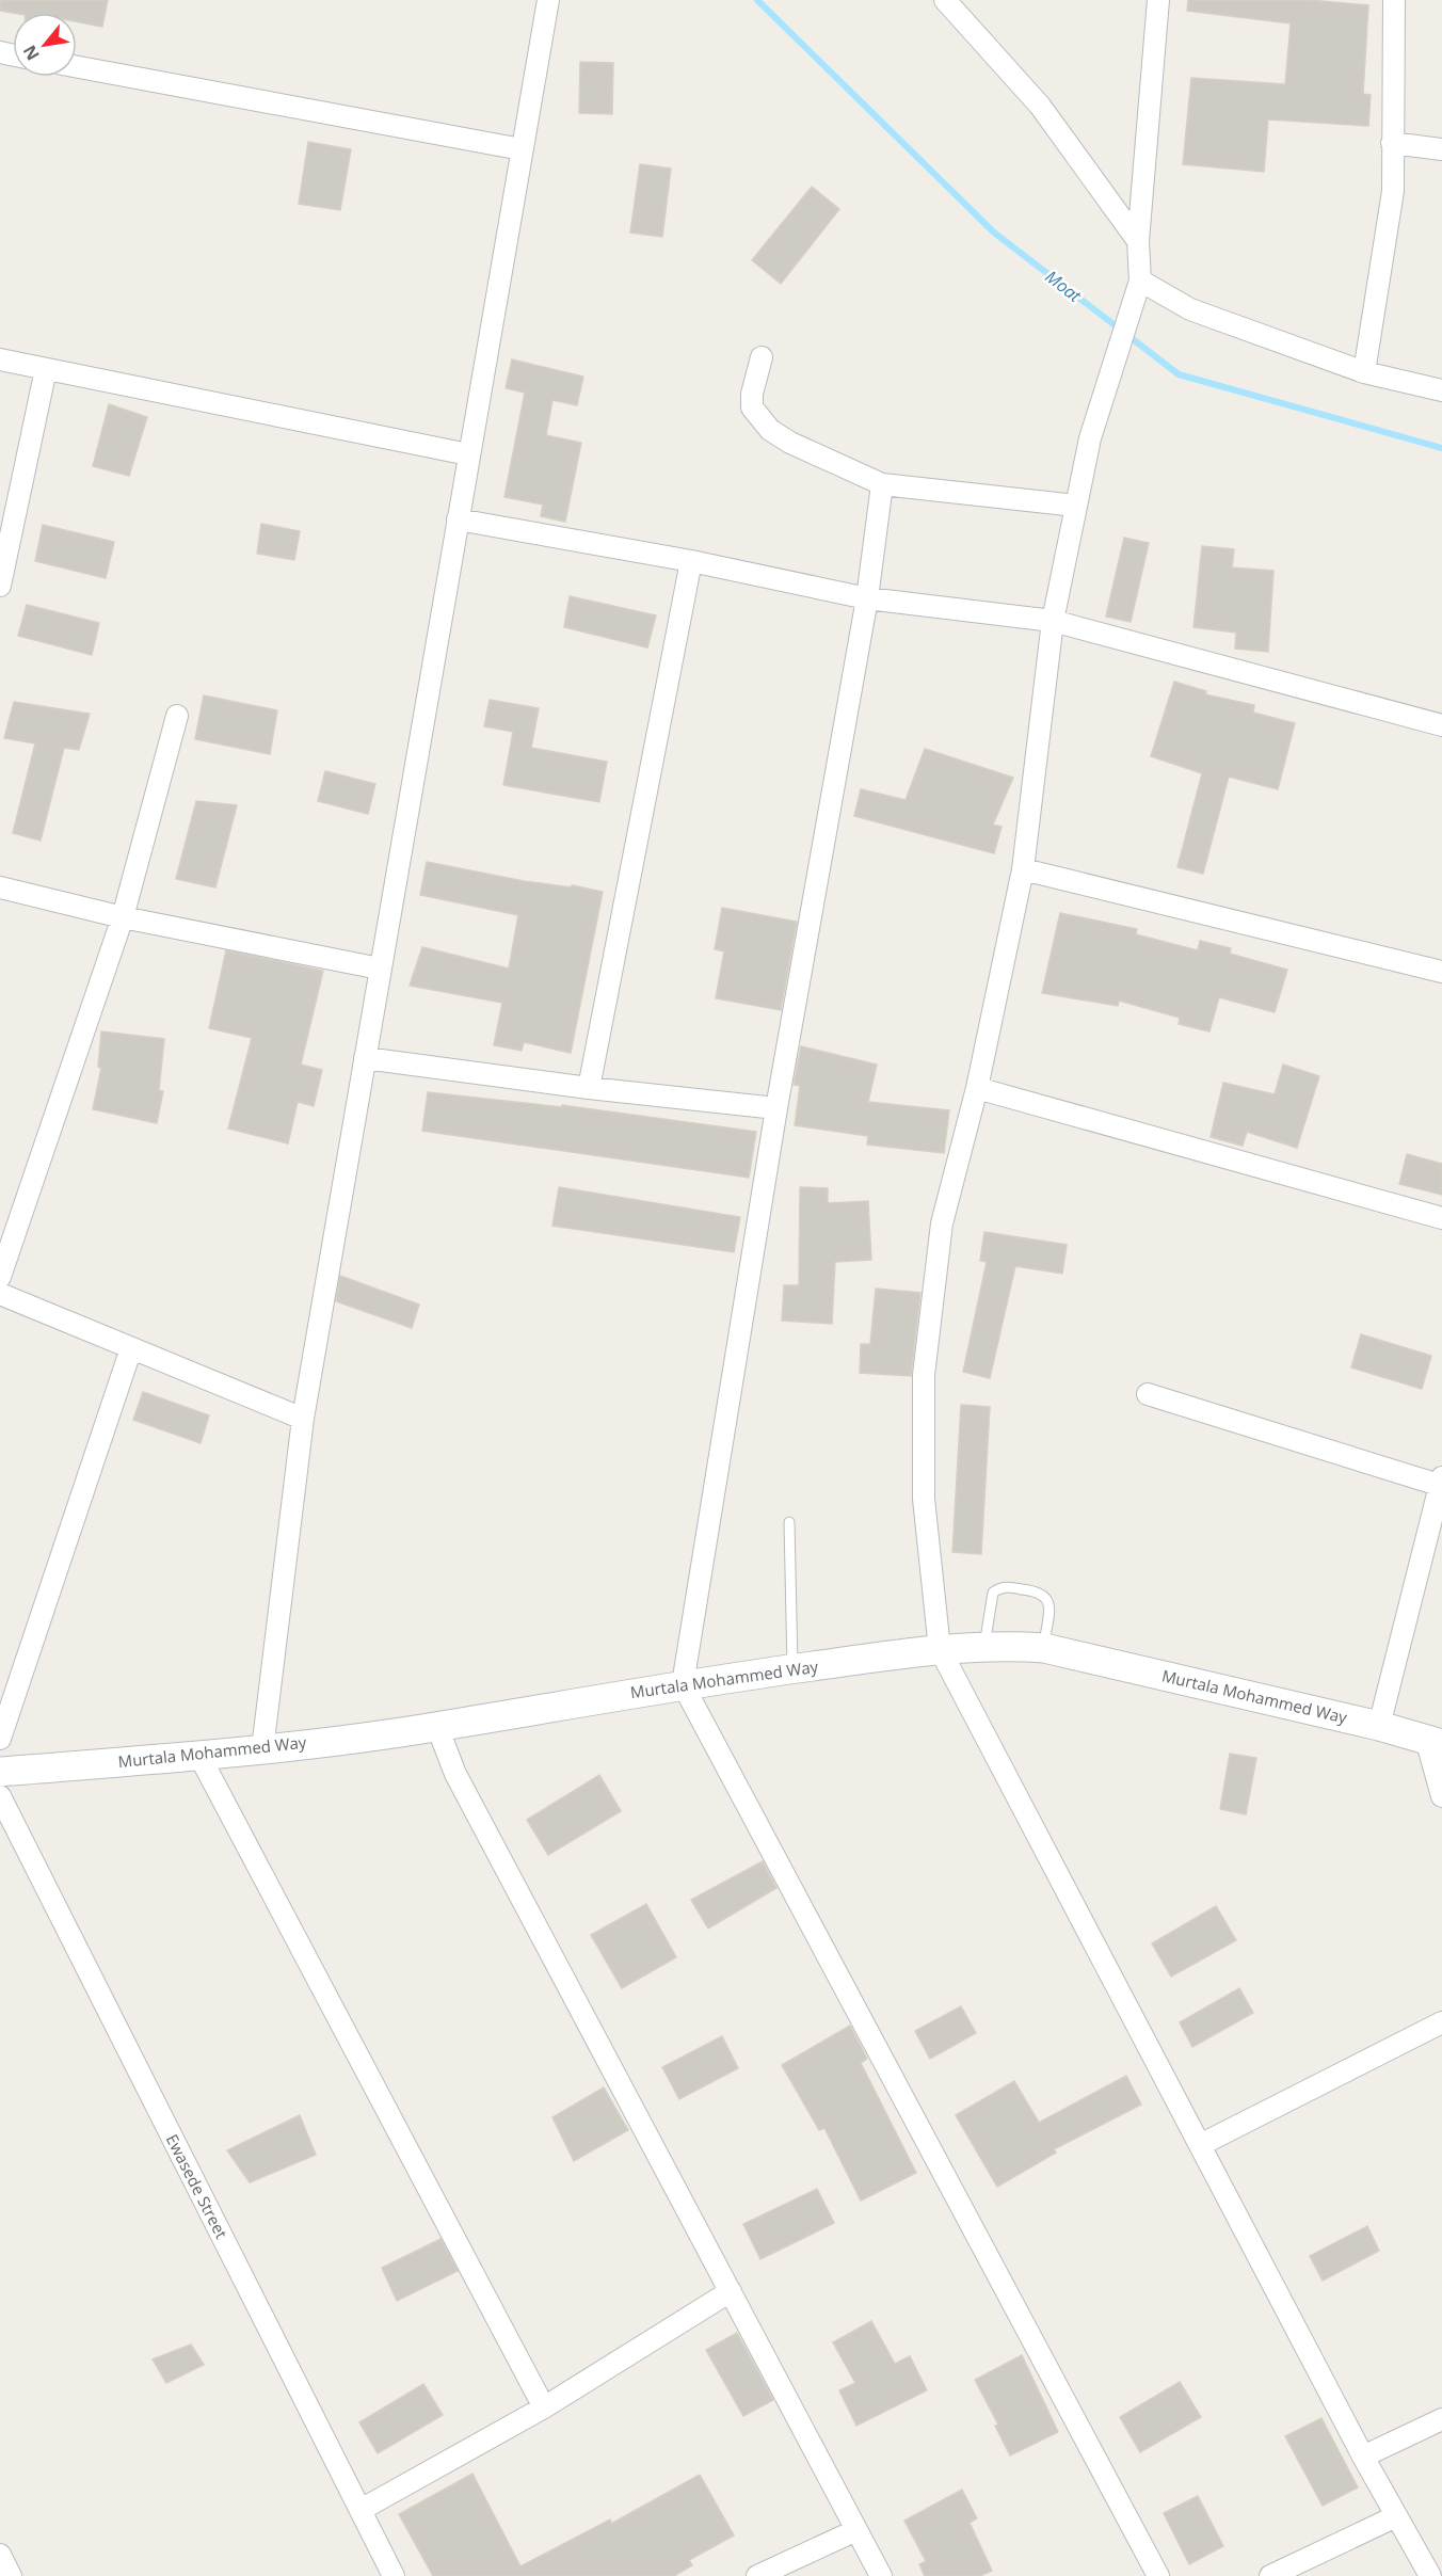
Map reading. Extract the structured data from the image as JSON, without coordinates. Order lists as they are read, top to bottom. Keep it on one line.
{"streets":{"street":["Murtala Mohammed Way","Ewasede Street"]},"water":["Moat"],"north":"bottom left"}
